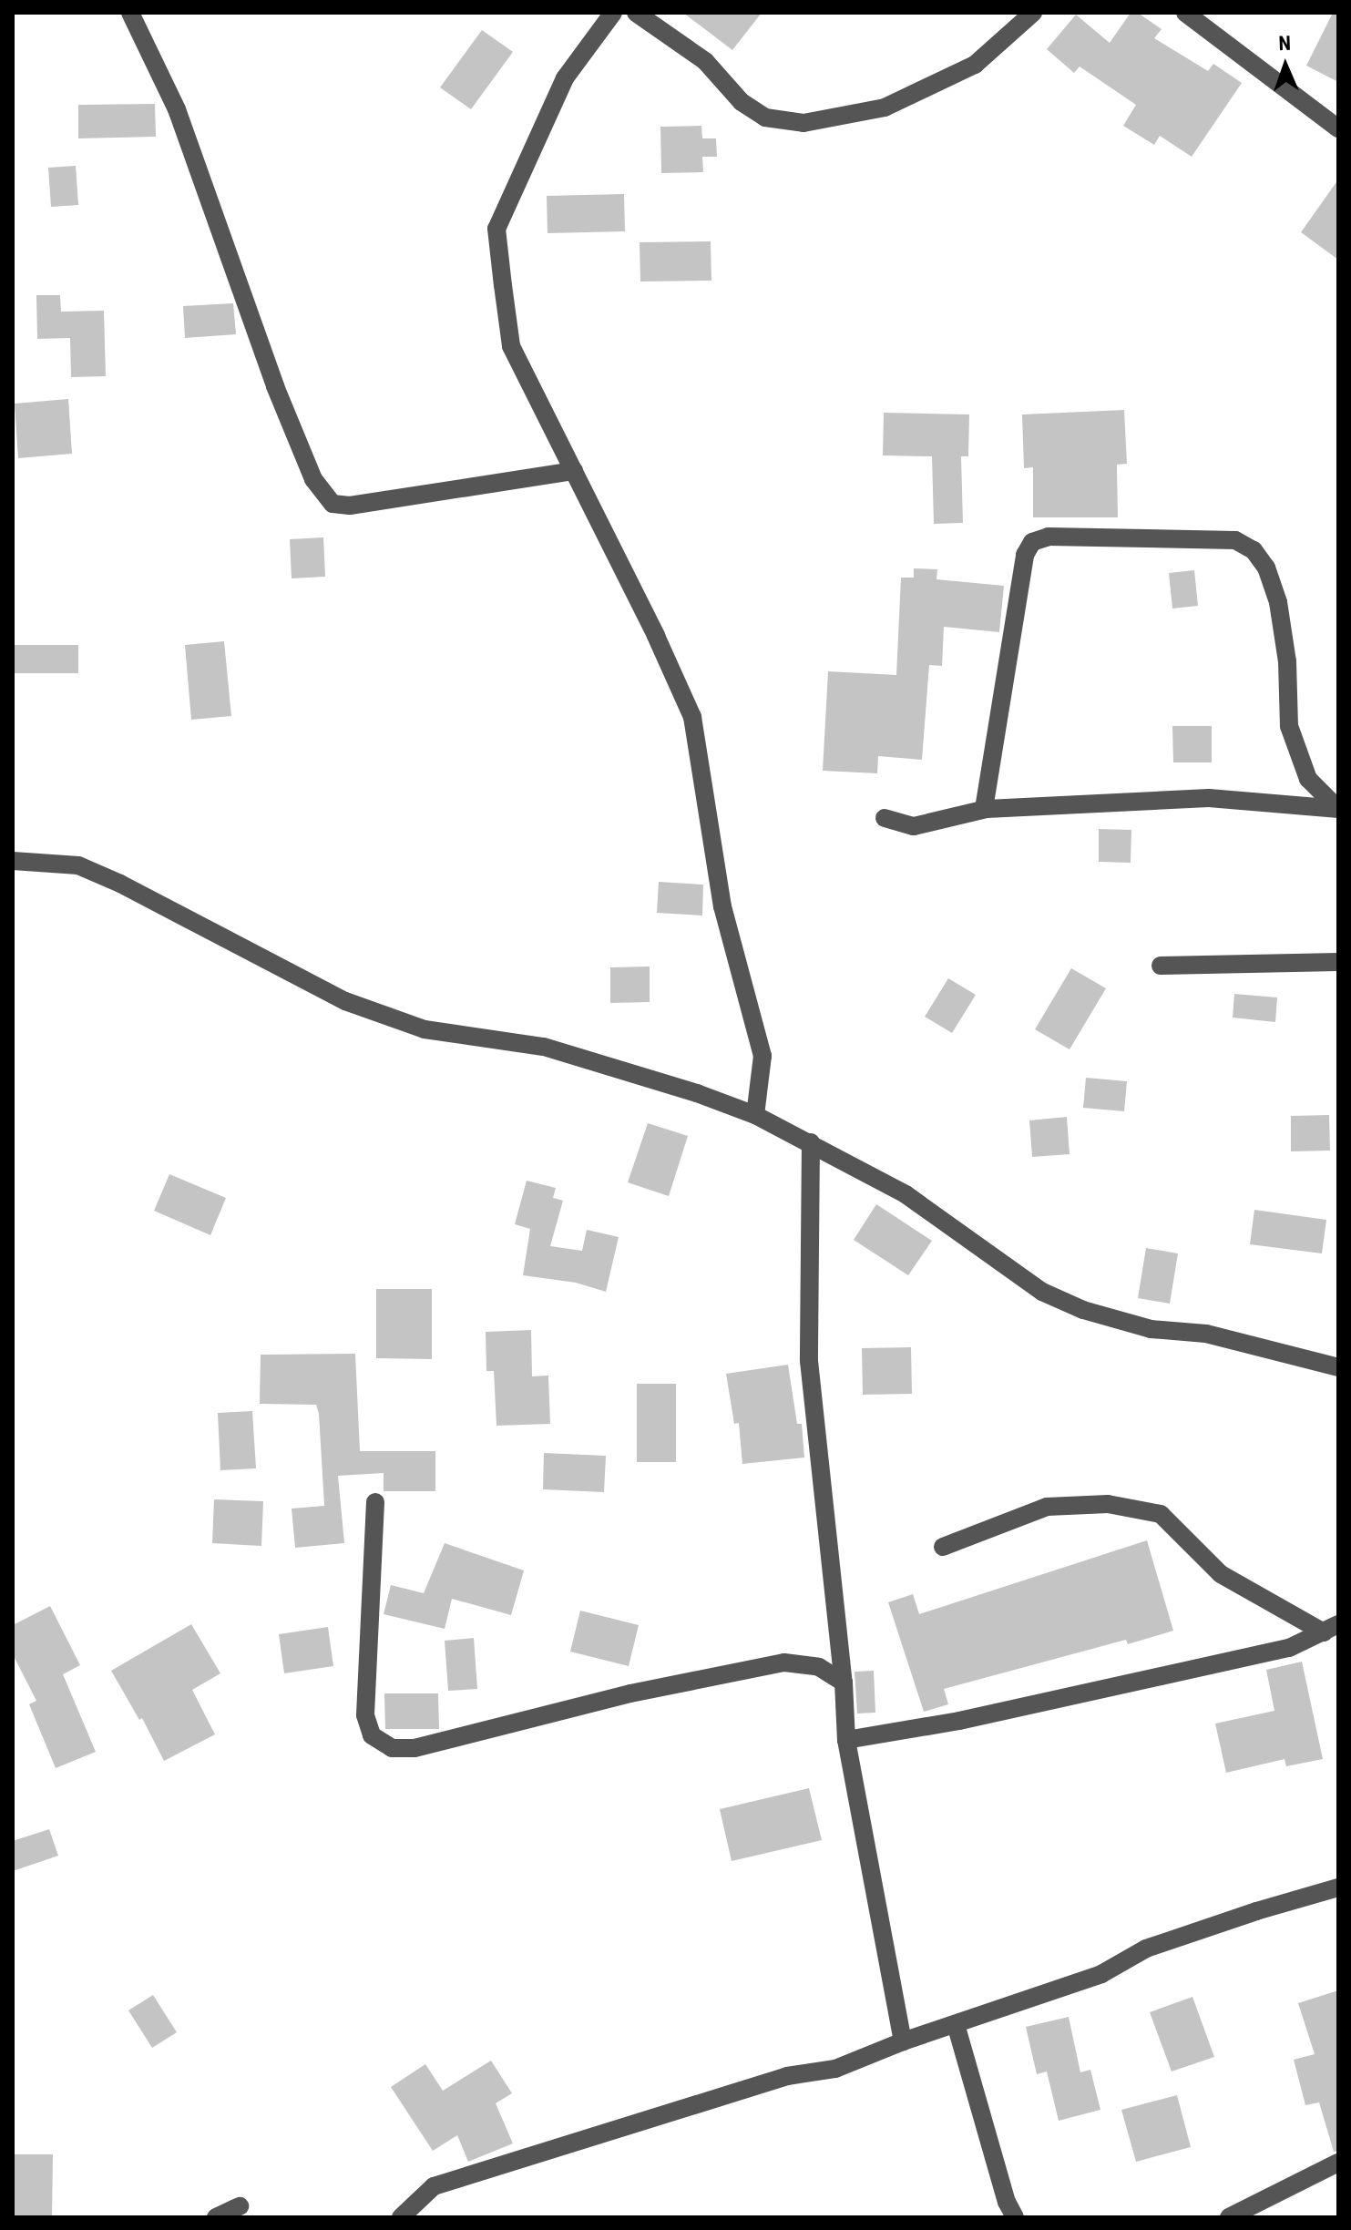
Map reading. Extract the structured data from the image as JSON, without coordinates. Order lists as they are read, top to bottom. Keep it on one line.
{"north":"top"}
